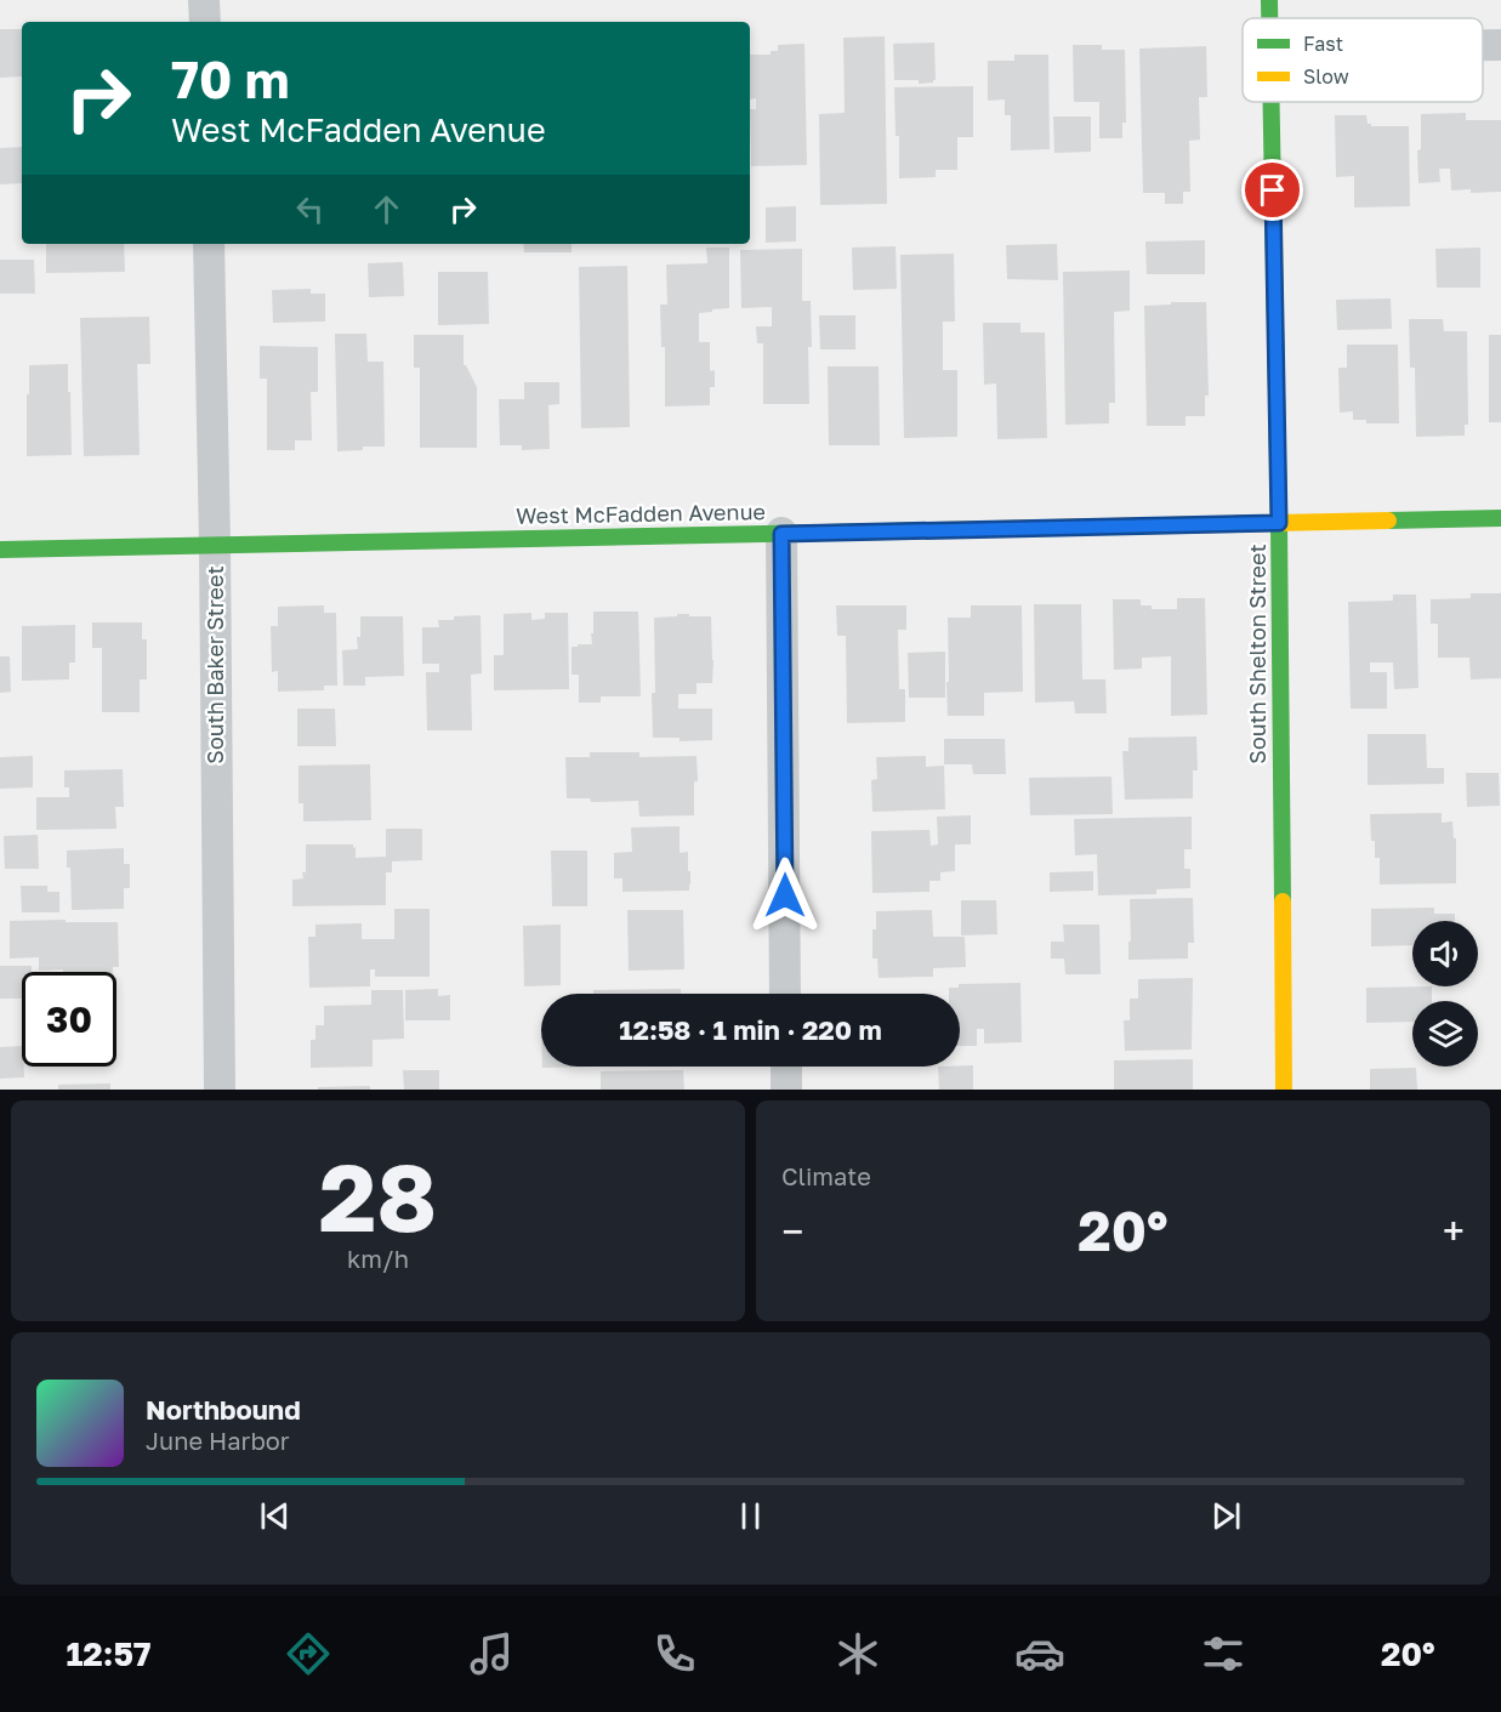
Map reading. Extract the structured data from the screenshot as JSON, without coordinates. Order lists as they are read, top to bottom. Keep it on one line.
{"streets":{"street":["West McFadden Avenue","South Shelton Street","South Baker Street"]},"crossings":[["West McFadden Avenue","South Shelton Street"],["West McFadden Avenue","South Baker Street"]],"legend":["Fast","Slow"],"page":{"turn":["70 m","West McFadden Avenue"],"limit":"30","trip":"12:58 · 1 min · 220 m","tile":[["28","km/h"],"Climate"],"heat":["−","20°","+"],"song":["Northbound","June Harbor"],"tabs":["12:57","20°"]}}
